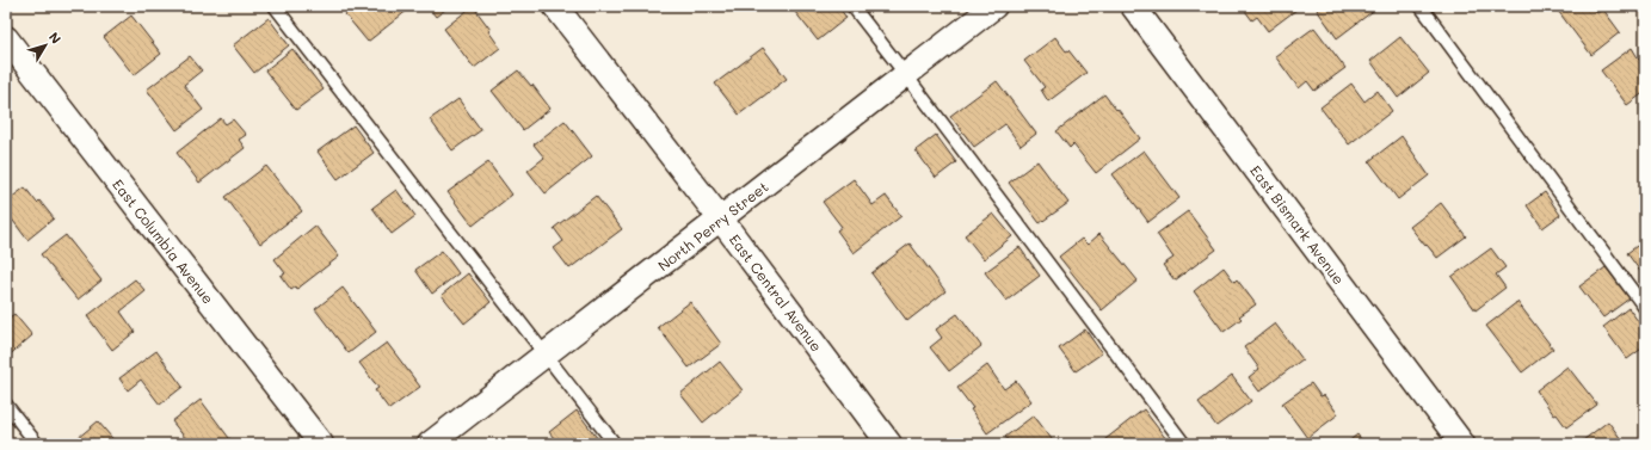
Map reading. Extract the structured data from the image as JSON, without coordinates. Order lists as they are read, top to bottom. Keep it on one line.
{"streets":{"street":["East Bismark Avenue","North Perry Street","East Columbia Avenue","East Central Avenue"]},"crossings":[["North Perry Street","East Central Avenue"]],"north":"top right"}
